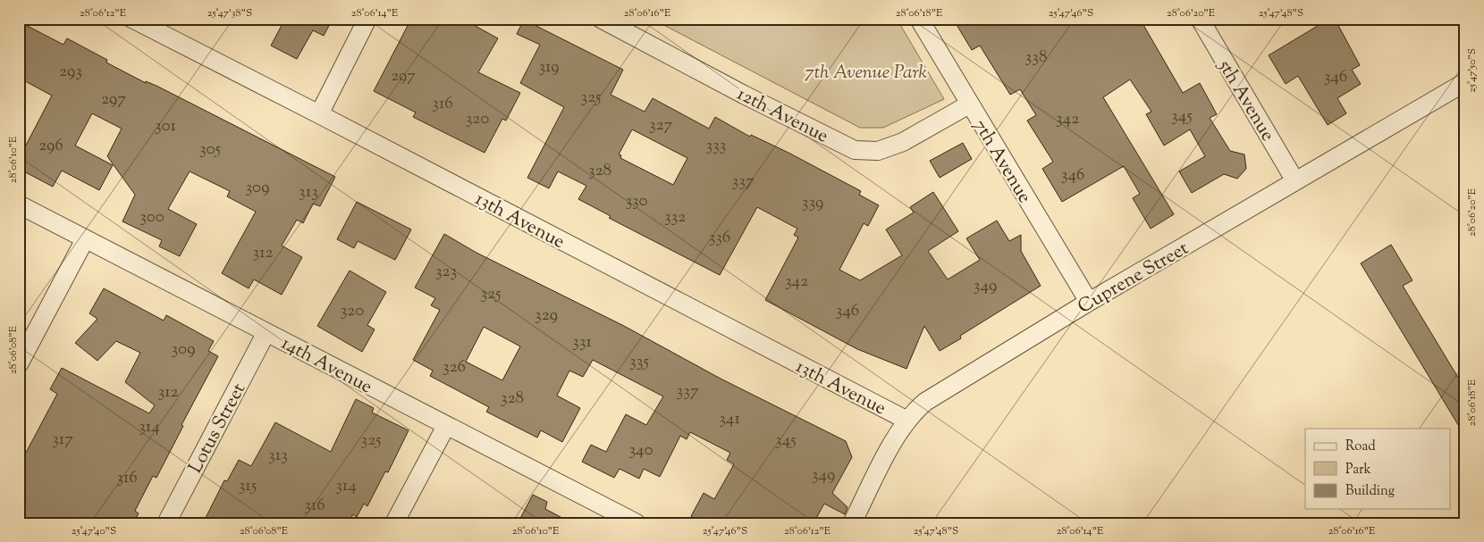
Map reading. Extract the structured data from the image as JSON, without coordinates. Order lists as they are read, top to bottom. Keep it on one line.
{"streets":{"street":["5th Avenue","12th Avenue","7th Avenue","13th Avenue","Cuprene Street","14th Avenue","Lotus Street"]},"crossings":[["5th Avenue","Cuprene Street"],["12th Avenue","7th Avenue"],["7th Avenue","Cuprene Street"],["13th Avenue","Cuprene Street"],["14th Avenue","Lotus Street"]],"parks":["7th Avenue Park"],"house_numbers":["338","319","293","297","346","325","297","316","345","320","342","327","301","296","333","305","328","346","337","309","313","330","339","300","332","336","312","323","342","349","325","320","346","329","331","309","335","326","337","312","328","341","314","317","325","345","340","313","349","316","315","314","316"],"legend":["Road","Park","Building"],"coordinates":["28°06'12\"E","25°47'38\"S","28°06'14\"E","28°06'16\"E","28°06'18\"E","25°47'46\"S","28°06'20\"E","25°47'48\"S","25°47'50\"S","28°06'10\"E","28°06'08\"E","25°47'40\"S"]}
